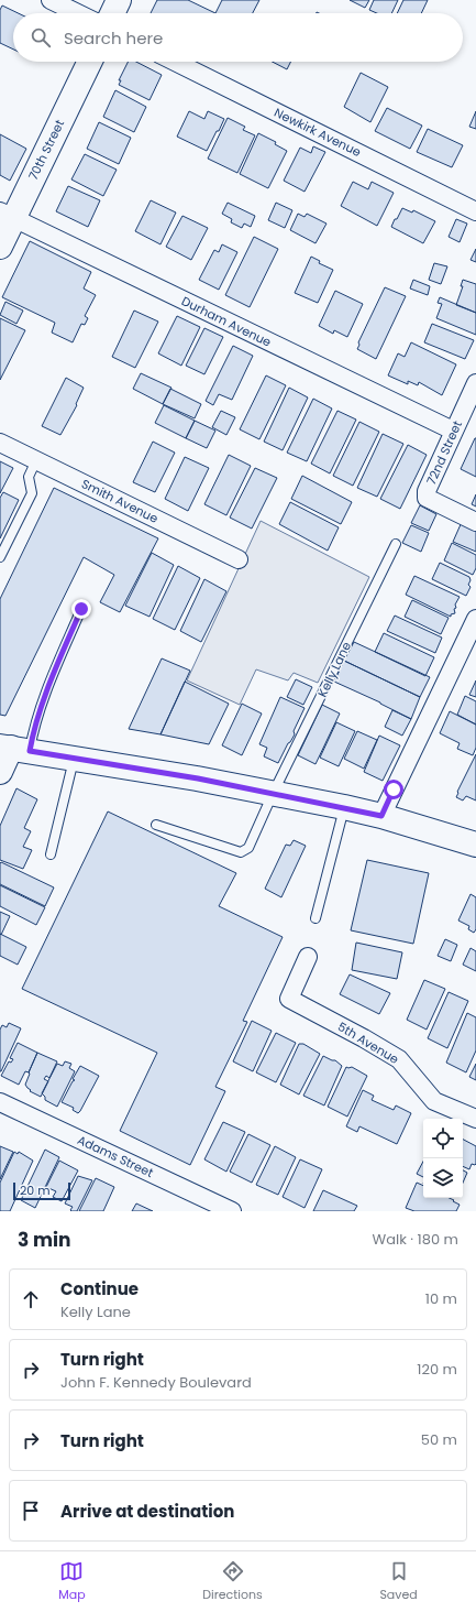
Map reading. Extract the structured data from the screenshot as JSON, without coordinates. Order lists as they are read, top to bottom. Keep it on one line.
{"streets":{"main road":["70th Street"],"street":["Newkirk Avenue","Durham Avenue","72nd Street","Smith Avenue","5th Avenue","Adams Street"],"lane":["Kelly Lane"]},"crossings":[["70th Street","Durham Avenue"],["Durham Avenue","72nd Street"]],"scale_bar":"20 m","page":{"search":"Search here","scale":"20 m","heading":["3 min","Walk · 180 m"],"list":[["Continue","Kelly Lane","10 m"],["Turn right","John F. Kennedy Boulevard","120 m"],["Turn right","50 m"],"Arrive at destination"],"nav":["Map","Directions","Saved"]}}
